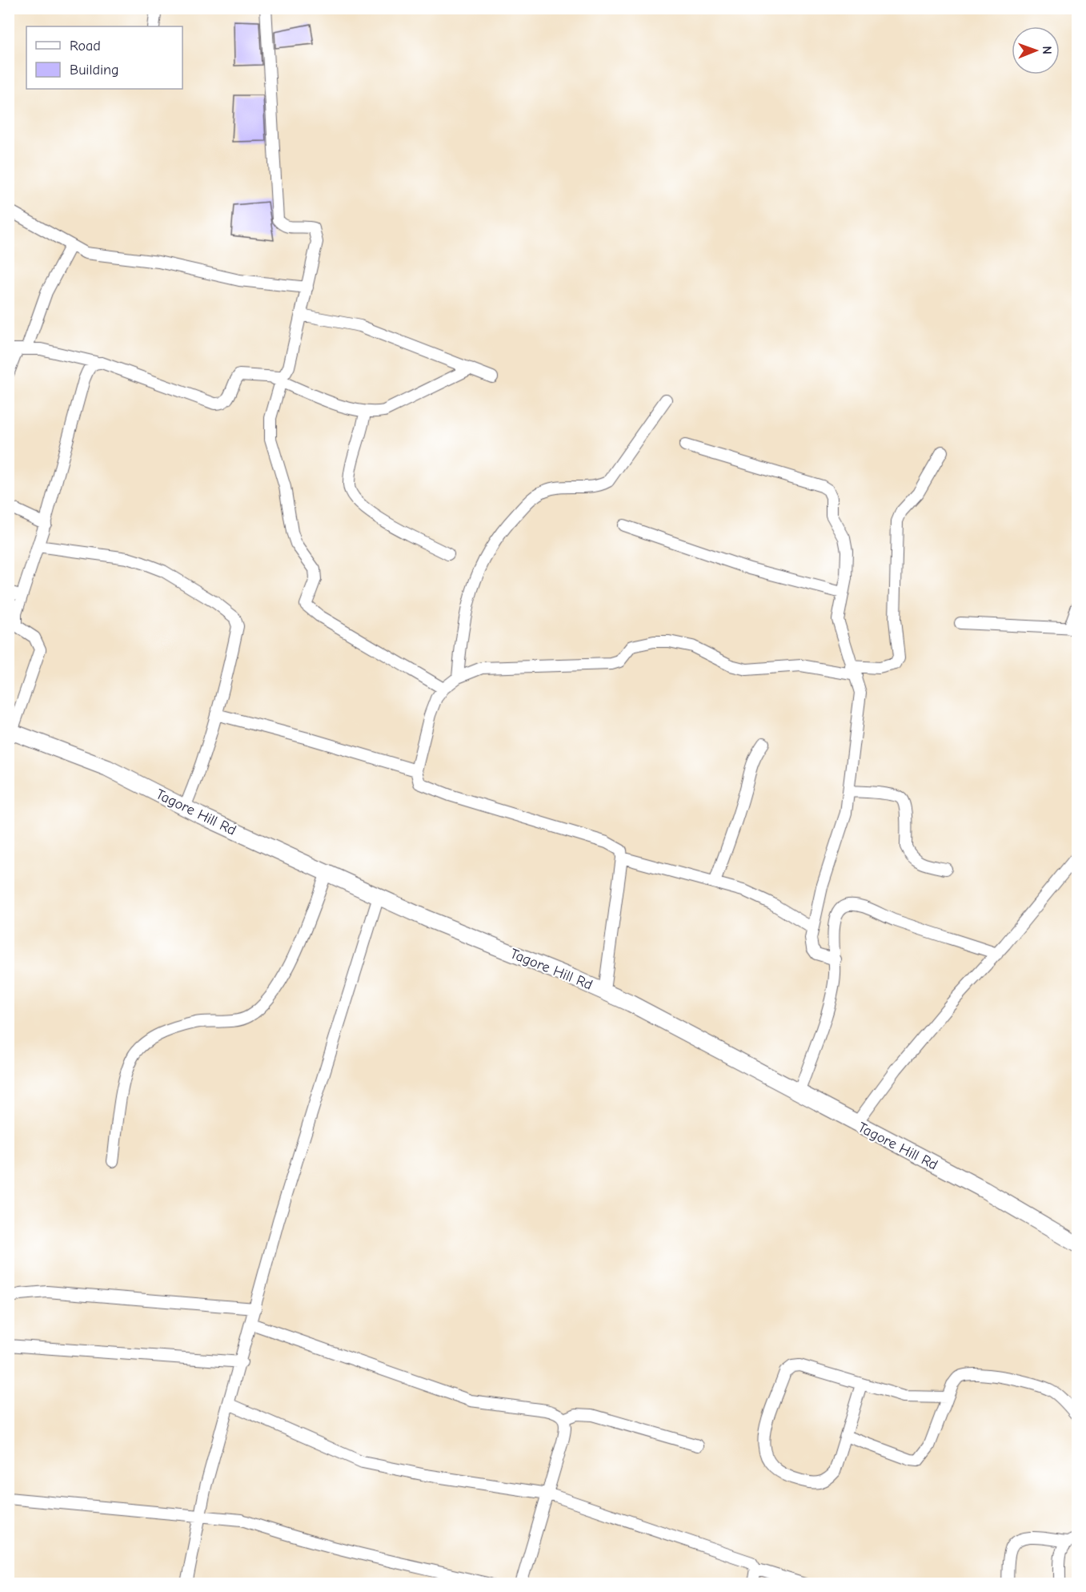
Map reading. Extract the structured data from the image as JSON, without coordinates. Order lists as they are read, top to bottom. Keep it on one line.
{"streets":{"main road":["Tagore Hill Rd"]},"legend":["Road","Building"],"north":"right"}
